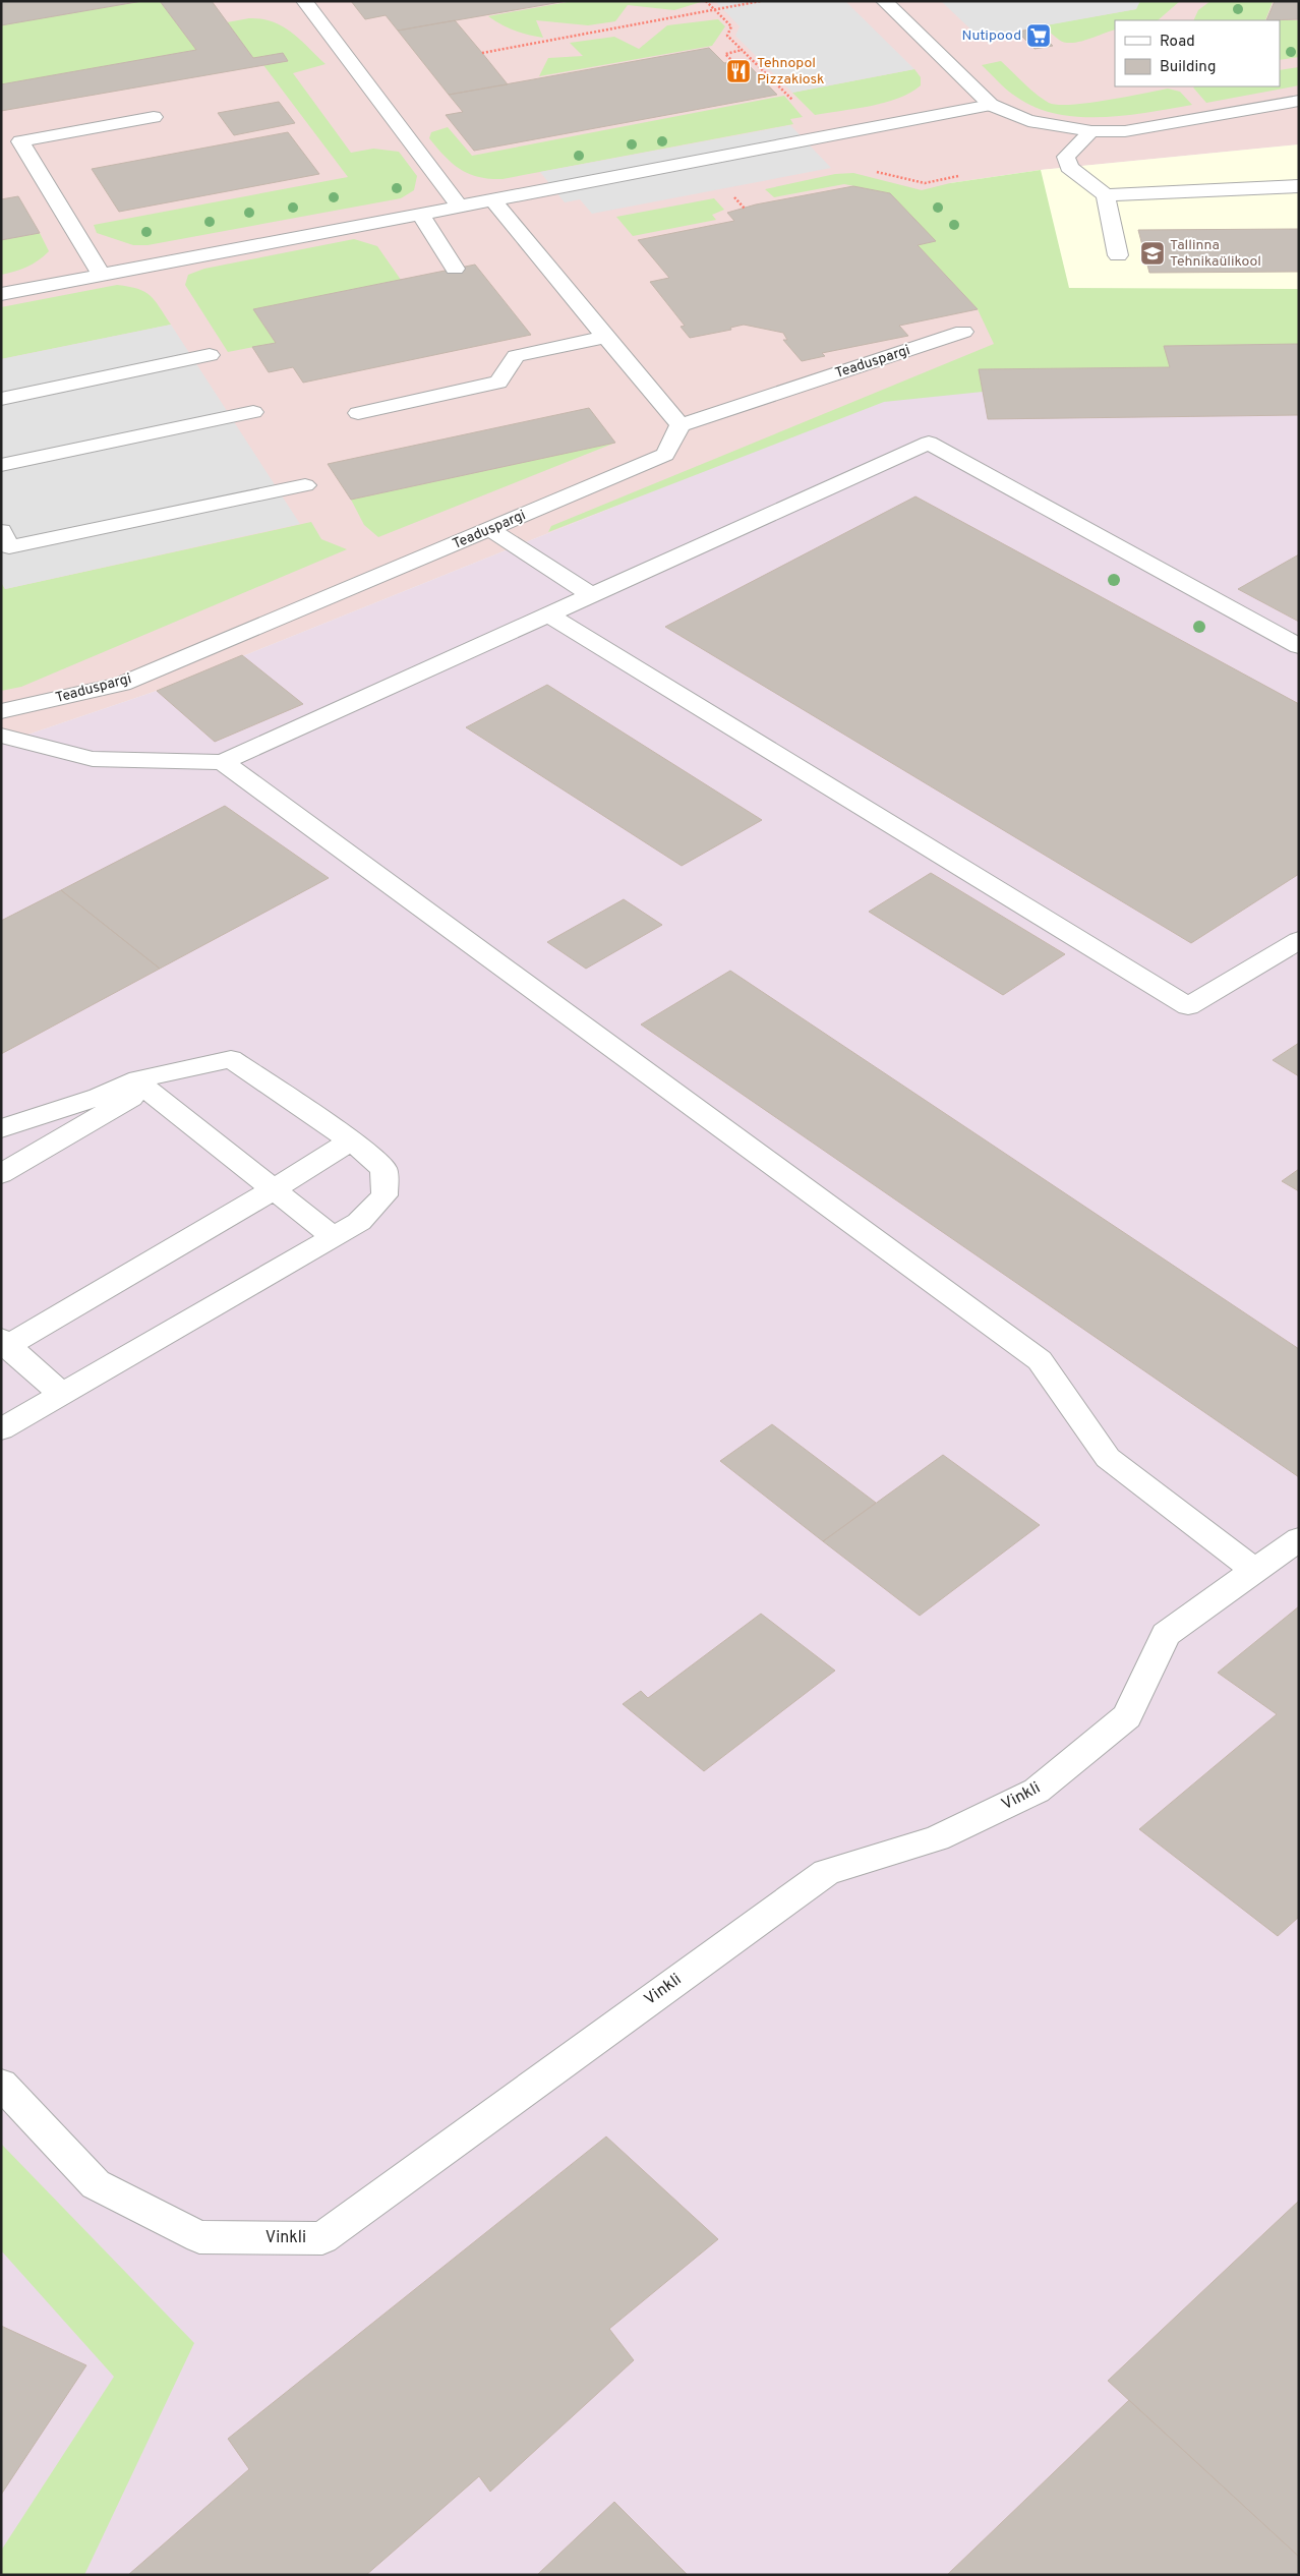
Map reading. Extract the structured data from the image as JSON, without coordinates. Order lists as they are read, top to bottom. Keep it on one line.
{"streets":{"street":["Teaduspargi","Vinkli"]},"places":{"supermarket":["Nutipood"],"restaurant":["Tehnopol Pizzakiosk"],"school or university":["Tallinna Tehnikaülikool"]},"legend":["Road","Building"]}
